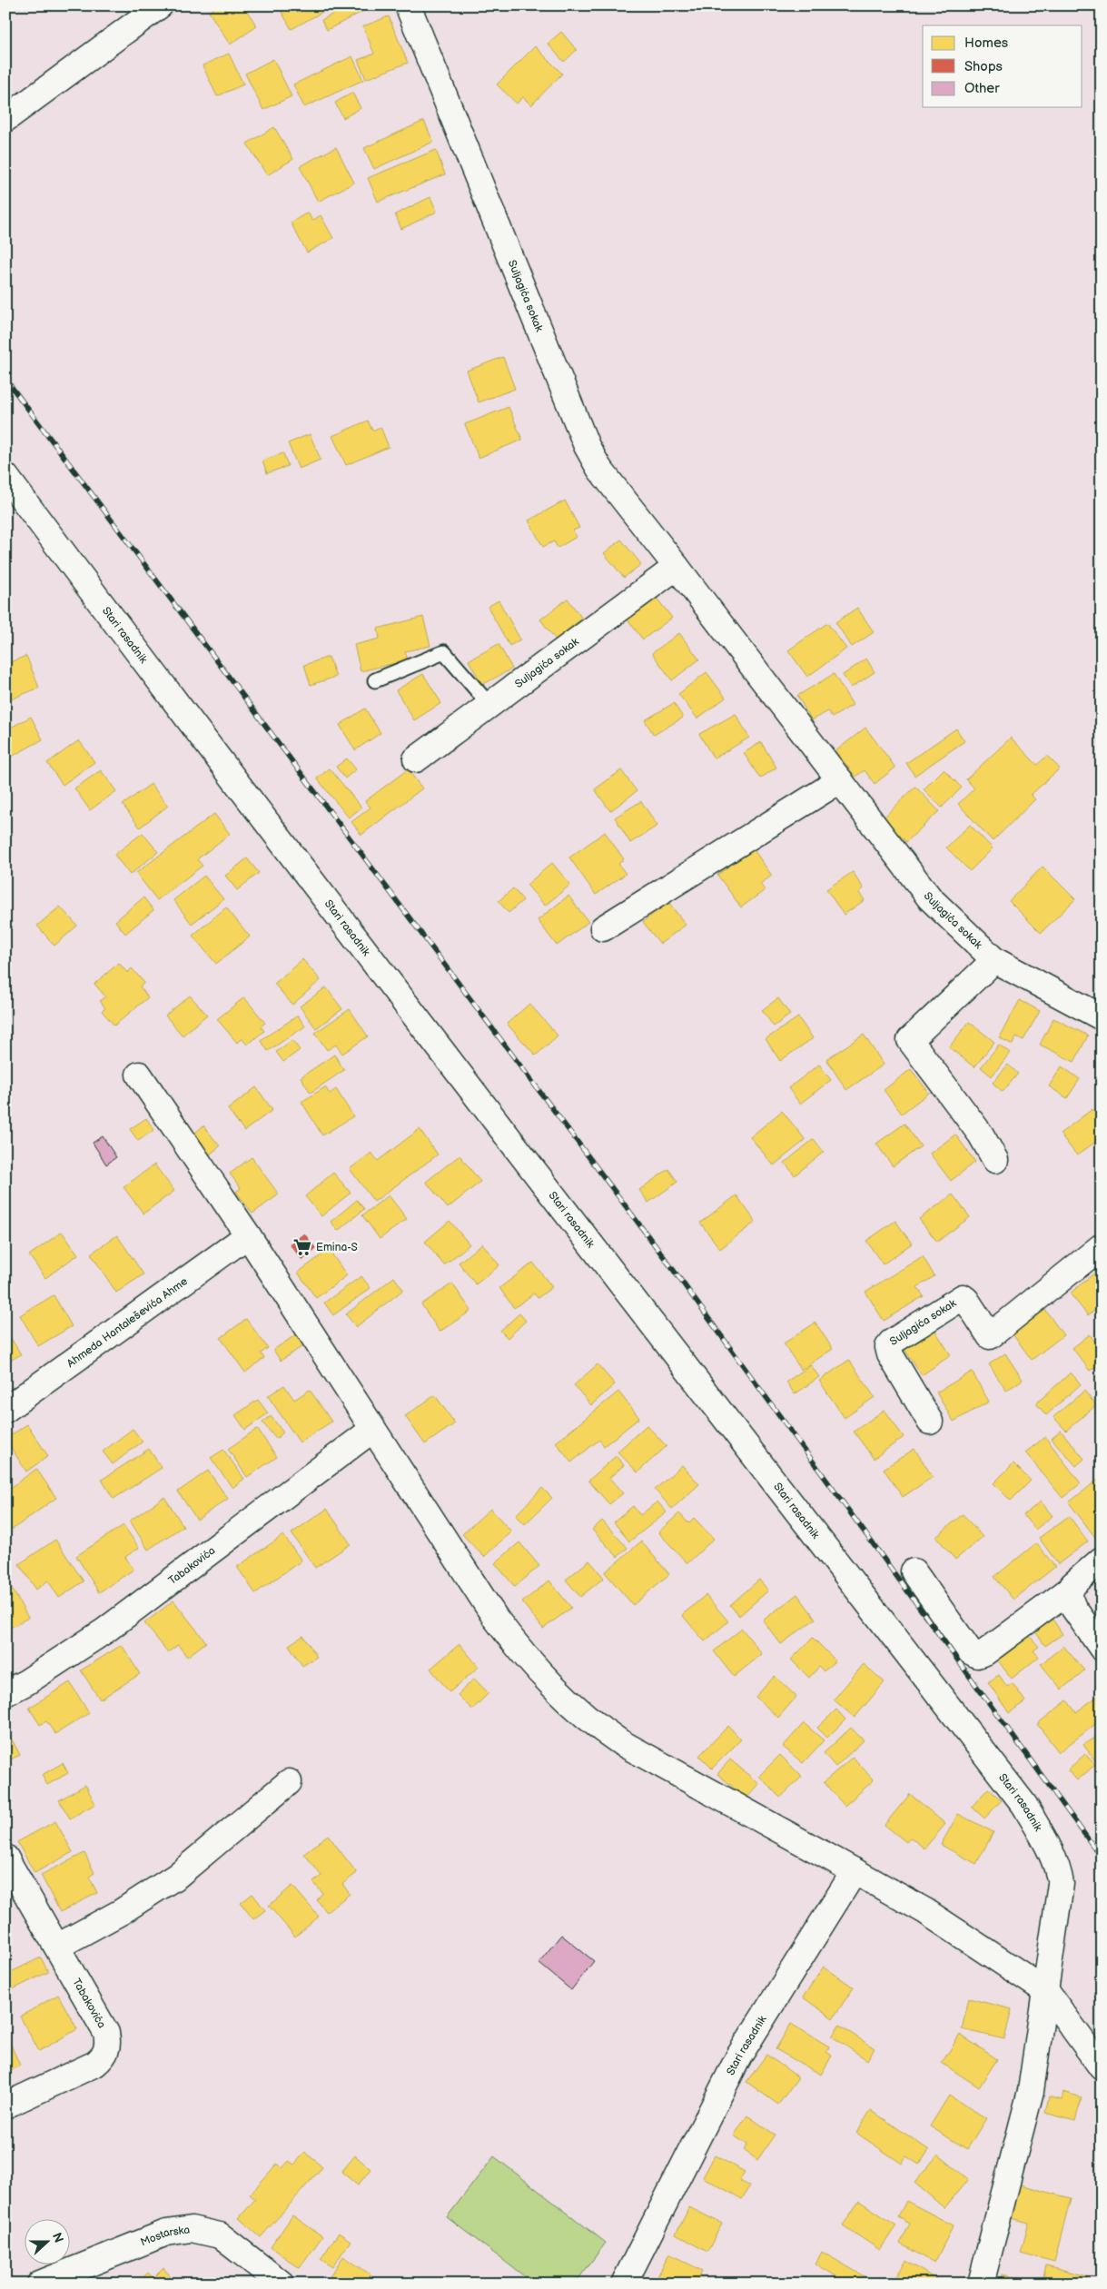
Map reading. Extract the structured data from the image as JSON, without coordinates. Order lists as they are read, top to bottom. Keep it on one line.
{"streets":{"street":["Suljagića sokak","Stari rasadnik","Ahmeda Hantaleševića Ahme","Tabakovića","Mostarska"]},"places":{"supermarket":["Emina-S"]},"legend":["Homes","Shops","Other"],"north":"right"}
